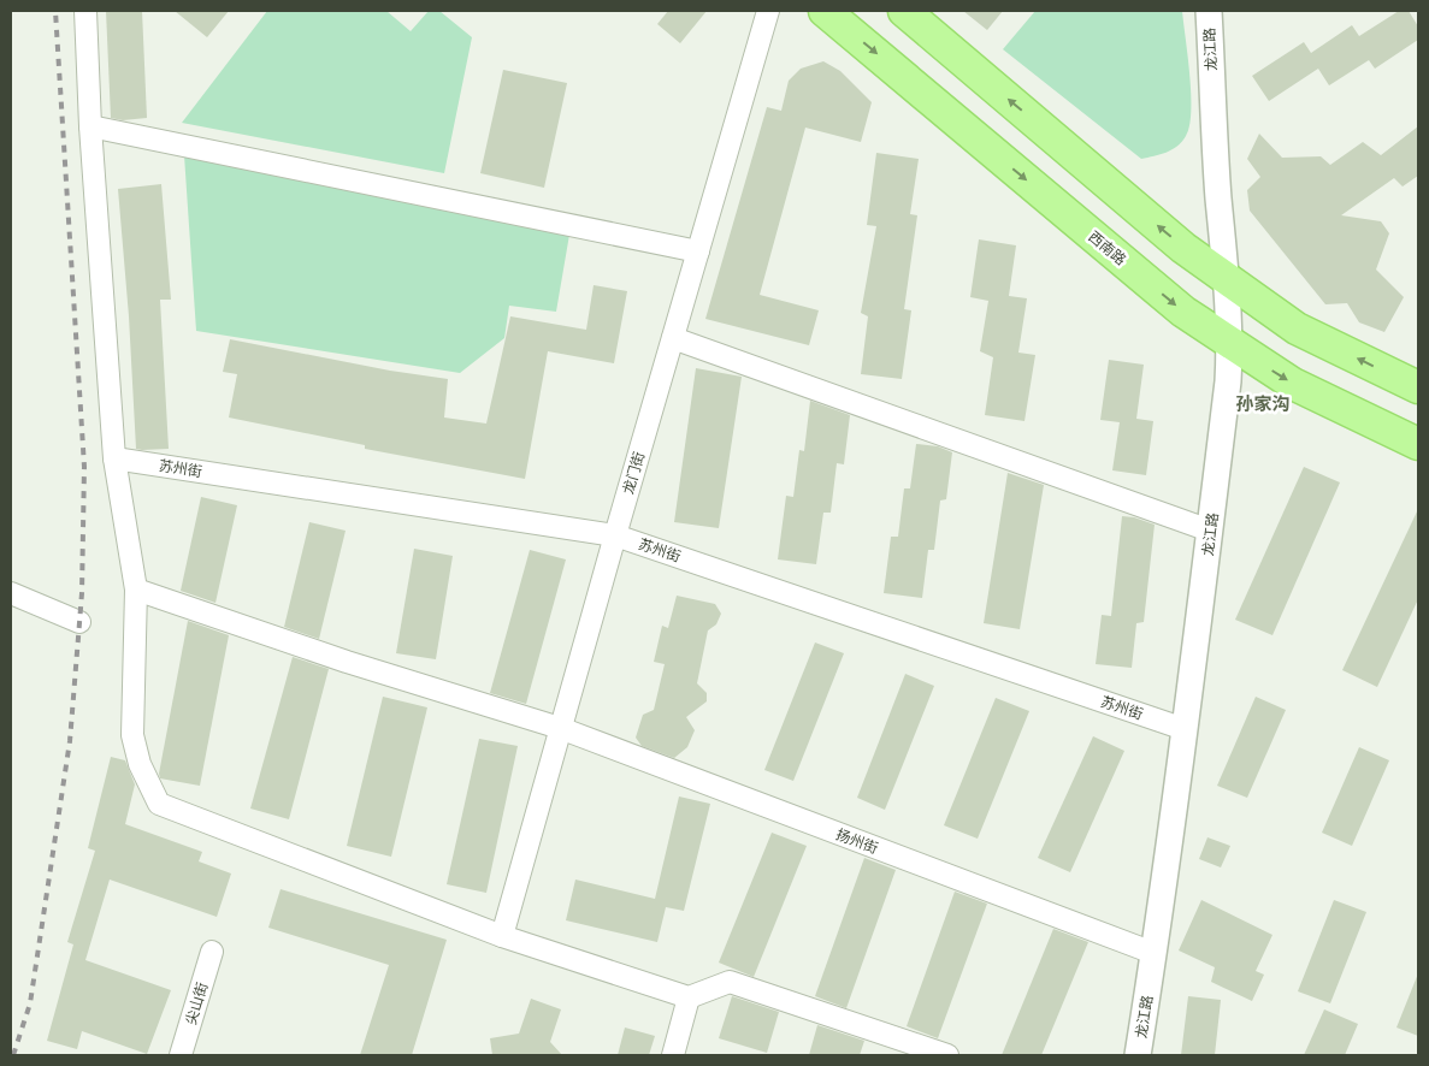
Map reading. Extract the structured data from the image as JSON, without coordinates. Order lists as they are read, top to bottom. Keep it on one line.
{"streets":{"main road":["西南路"],"street":["龙江路","苏州街","龙门街","扬州街","尖山街"]},"crossings":[["龙江路","西南路"],["龙江路","苏州街"],["龙江路","扬州街"],["苏州街","龙门街"],["龙门街","扬州街"]],"districts":["孙家沟"]}
